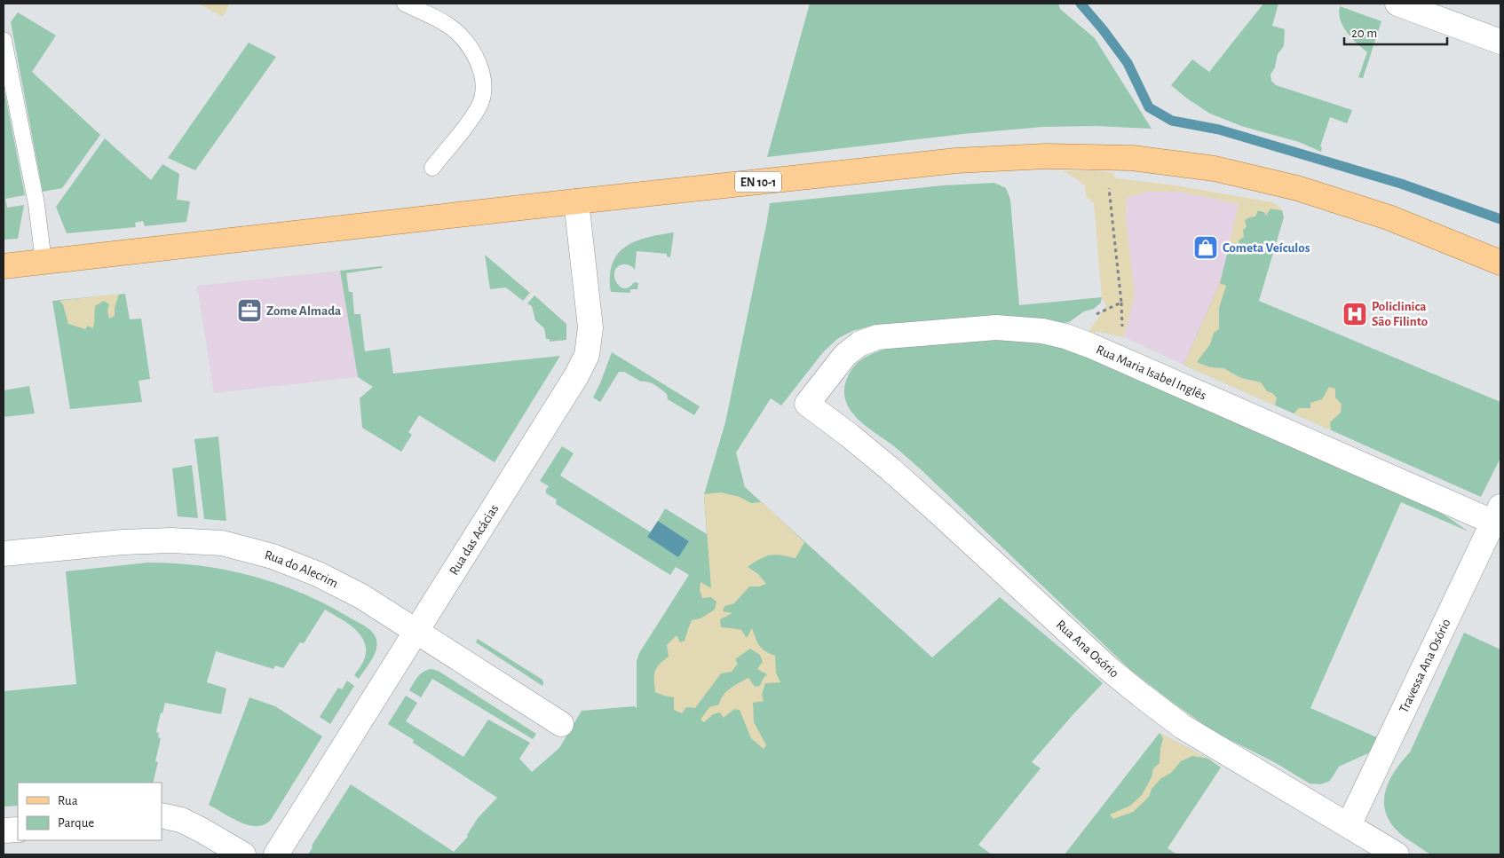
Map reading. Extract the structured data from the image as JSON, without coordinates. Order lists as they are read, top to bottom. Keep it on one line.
{"streets":{"main road":["EN 10-1"],"street":["Rua Maria Isabel Inglês","Rua das Acácias","Rua do Alecrim","Rua Ana Osório","Travessa Ana Osório"]},"crossings":[["EN 10-1","Rua das Acácias"],["Rua Maria Isabel Inglês","Rua Ana Osório"],["Rua Maria Isabel Inglês","Travessa Ana Osório"],["Rua das Acácias","Rua do Alecrim"],["Rua Ana Osório","Travessa Ana Osório"]],"places":{"shop":["Cometa Veículos"],"office":["Zome Almada"],"hospital":["Policlinica São Filinto"]},"legend":["Rua","Parque"],"scale_bar":"20 m"}
